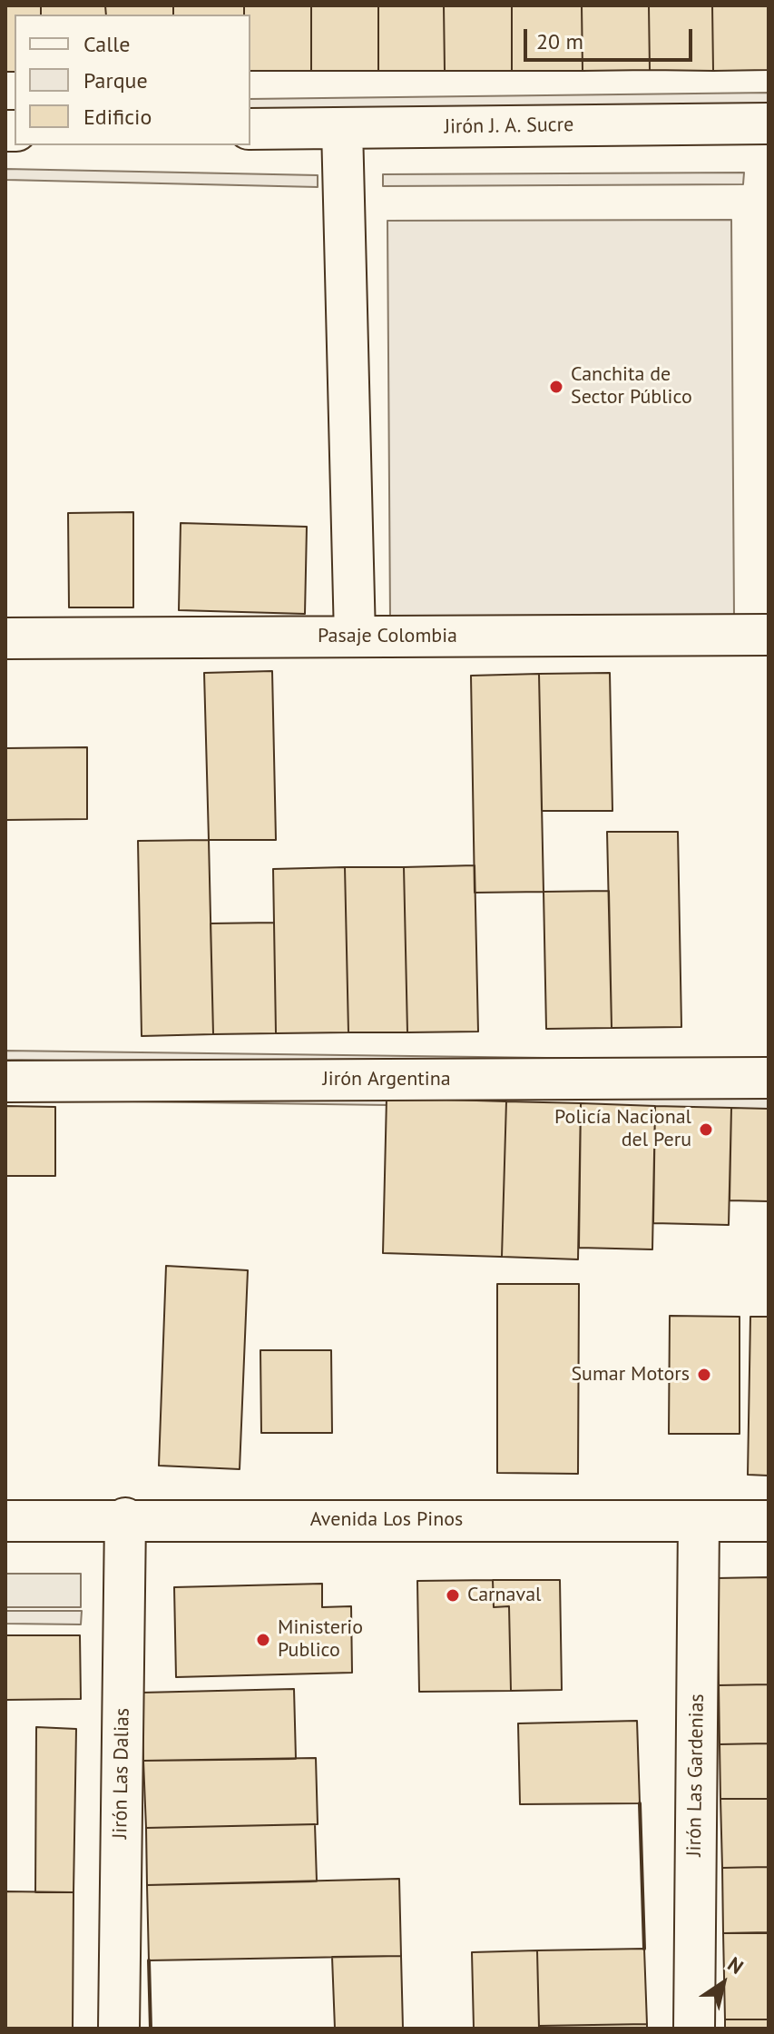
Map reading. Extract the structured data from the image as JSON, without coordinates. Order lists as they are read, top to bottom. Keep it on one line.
{"streets":{"street":["Jirón J. A. Sucre","Pasaje Colombia","Jirón Argentina","Avenida Los Pinos","Jirón Las Dalias","Jirón Las Gardenias"]},"crossings":[["Avenida Los Pinos","Jirón Las Dalias"],["Avenida Los Pinos","Jirón Las Gardenias"]],"places":["Canchita de Sector Público","Policía Nacional del Peru","Sumar Motors","Carnaval","Ministerio Publico"],"legend":["Calle","Parque","Edificio"],"scale_bar":"20 m","north":"top right"}
